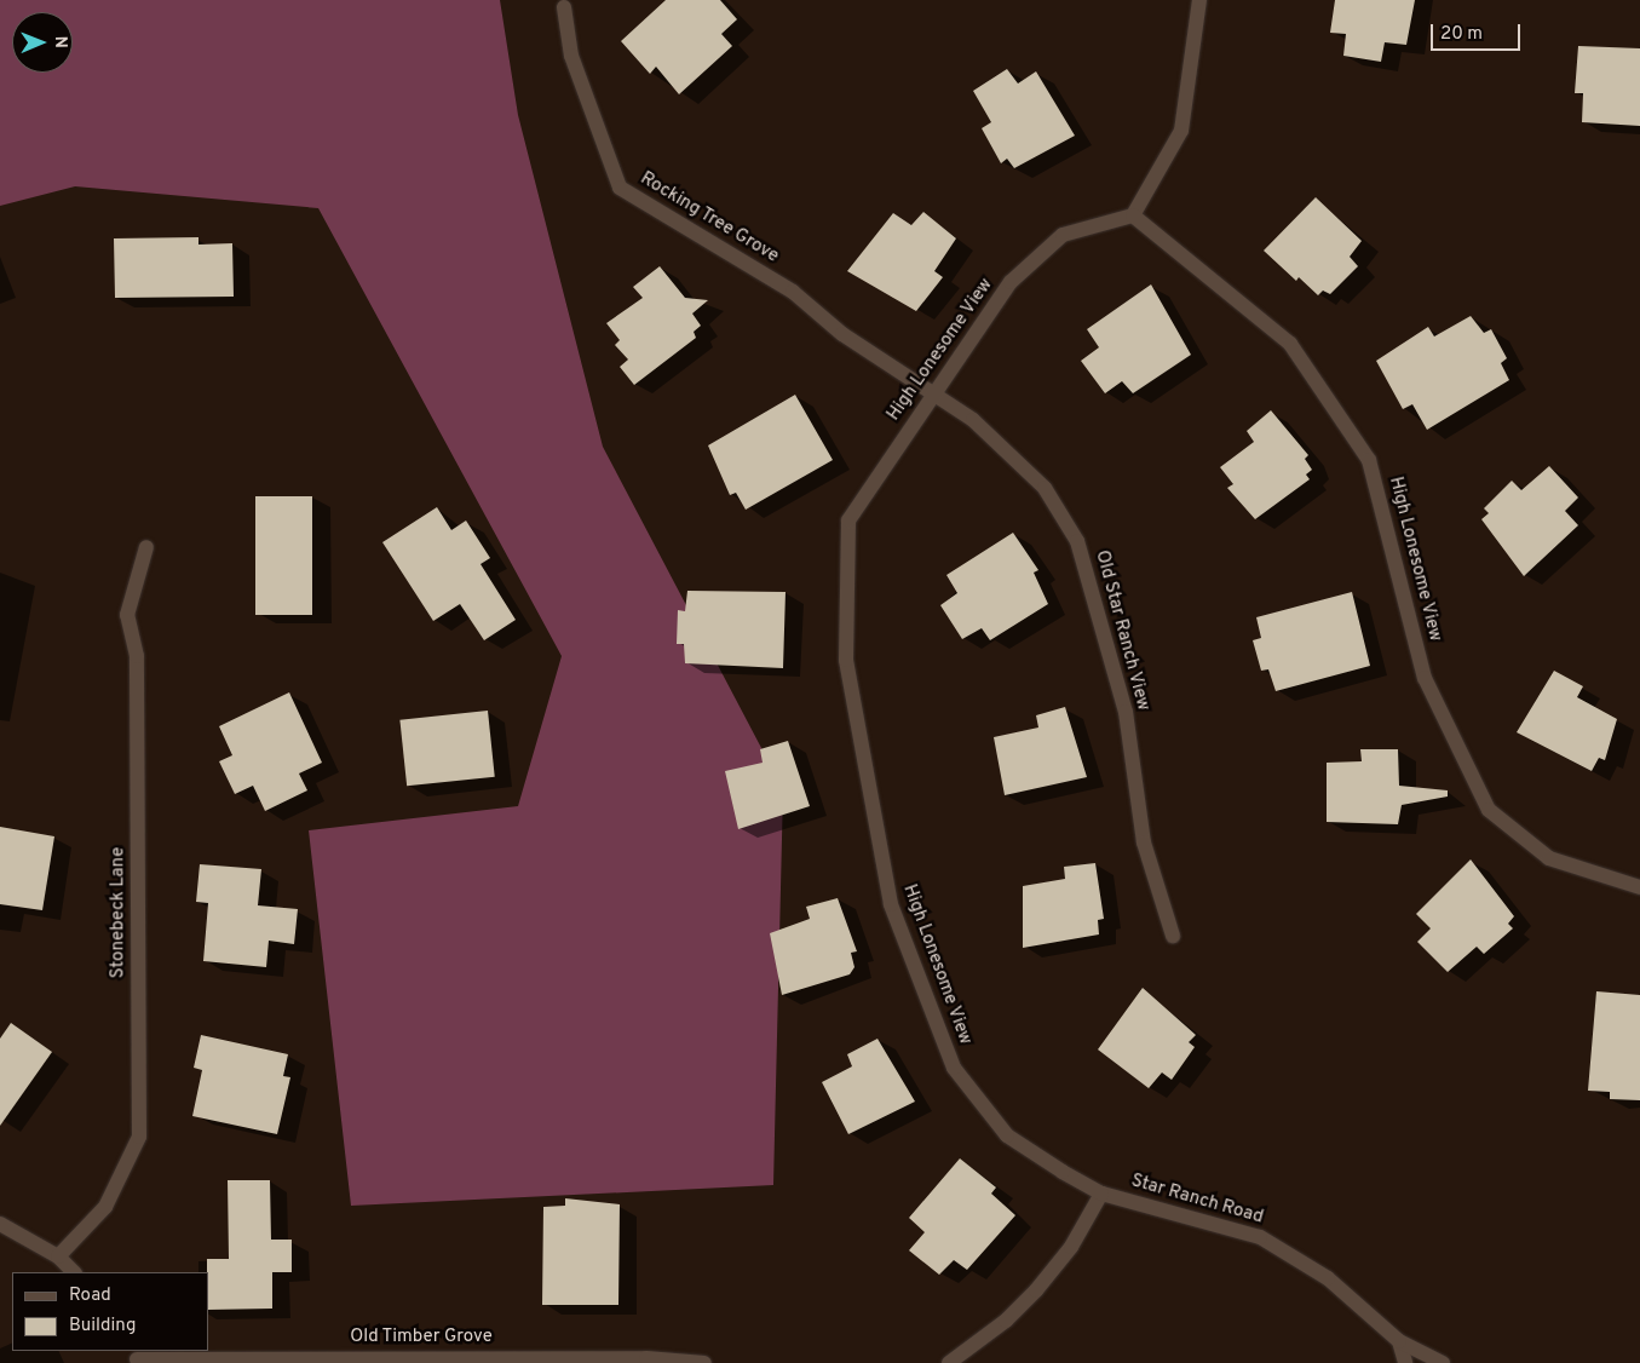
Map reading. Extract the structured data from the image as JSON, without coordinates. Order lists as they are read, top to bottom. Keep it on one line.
{"streets":{"street":["Rocking Tree Grove","High Lonesome View","Old Star Ranch View","Stonebeck Lane","Star Ranch Road","Old Timber Grove"]},"crossings":[["Rocking Tree Grove","High Lonesome View"],["Rocking Tree Grove","Old Star Ranch View"],["High Lonesome View","Old Star Ranch View"],["High Lonesome View","Star Ranch Road"]],"legend":["Road","Building"],"scale_bar":"20 m","north":"right"}
